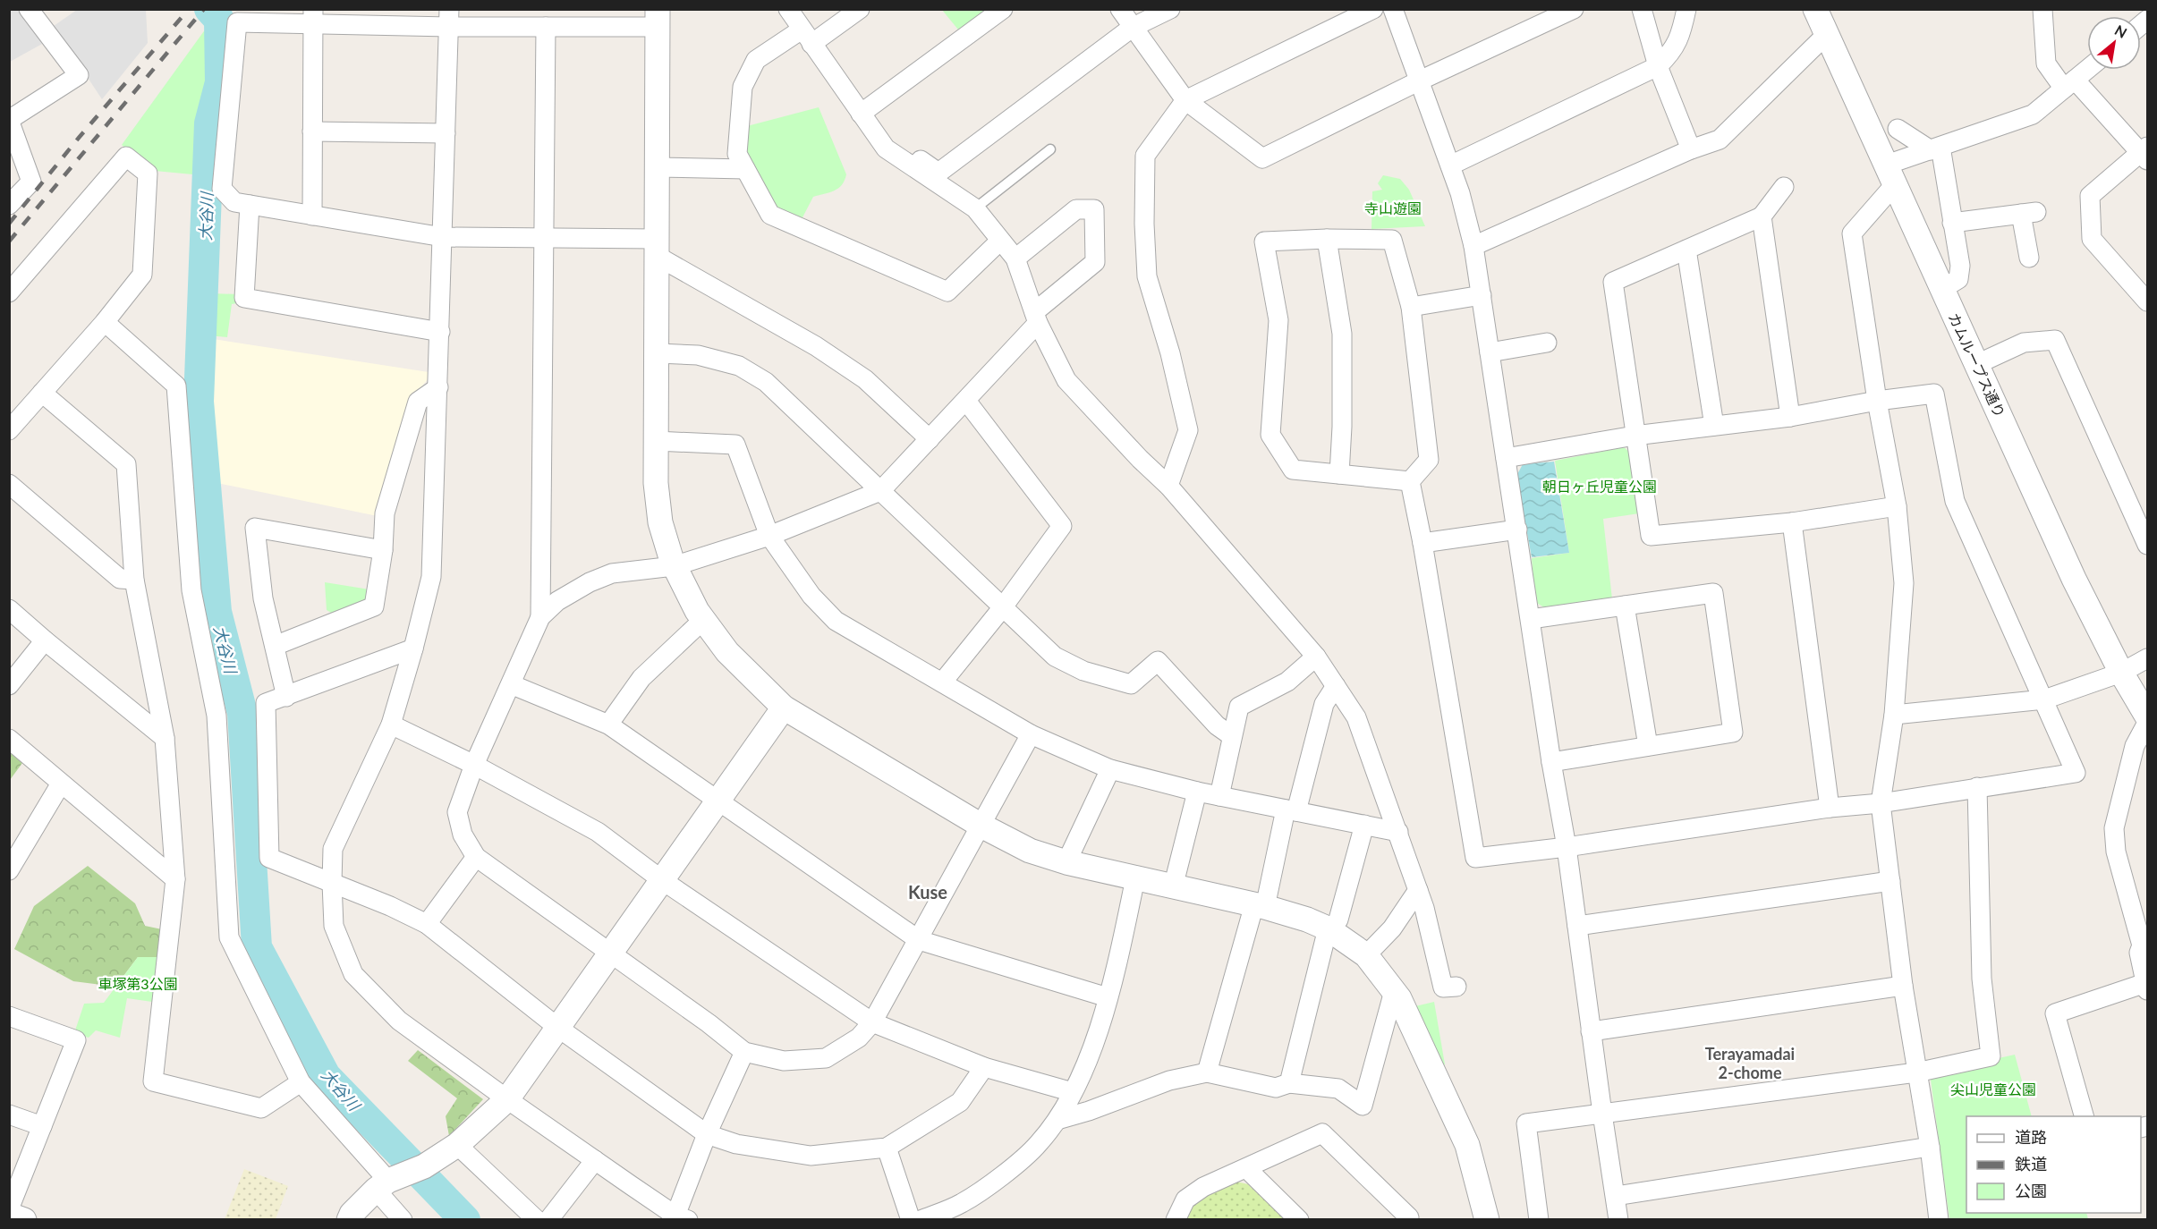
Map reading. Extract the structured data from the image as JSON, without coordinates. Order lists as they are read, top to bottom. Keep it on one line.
{"streets":{"street":["カムループス通り"]},"districts":["Kuse","Terayamadai 2-chome"],"water":["大谷川"],"parks":["寺山遊園","朝日ヶ丘児童公園","車塚第3公園","尖山児童公園"],"legend":["道路","鉄道","公園"],"north":"top right"}
